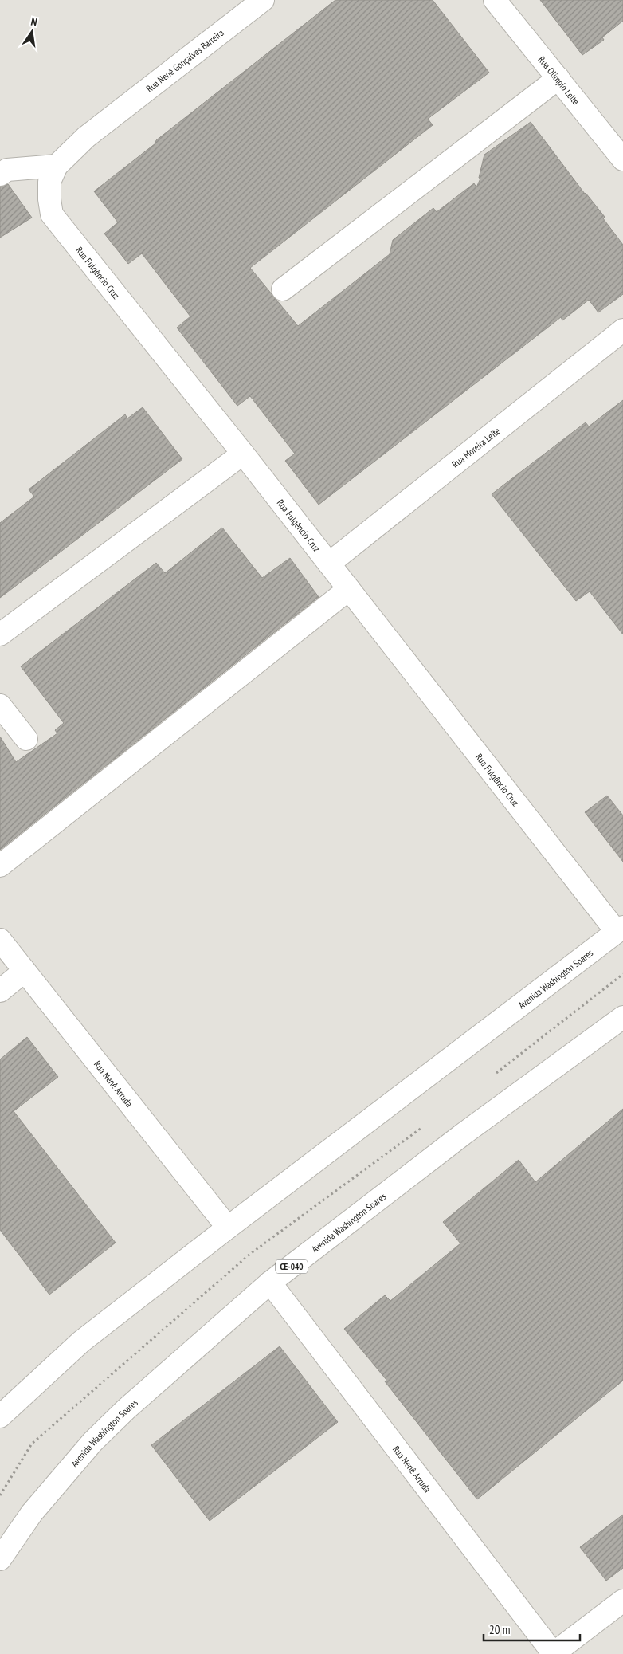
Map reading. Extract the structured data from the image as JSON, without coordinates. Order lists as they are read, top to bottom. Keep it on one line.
{"streets":{"main road":["Rua Nenê Gonçalves Barreira","Rua Olímpio Leite","Rua Fulgêncio Cruz","Rua Moreira Leite","Avenida Washington Soares","Rua Nenê Arruda","CE-040"]},"crossings":[["Rua Nenê Gonçalves Barreira","Rua Fulgêncio Cruz"],["Rua Fulgêncio Cruz","Rua Moreira Leite"],["Rua Fulgêncio Cruz","Avenida Washington Soares"],["Avenida Washington Soares","Rua Nenê Arruda"]],"scale_bar":"20 m","north":"top"}
